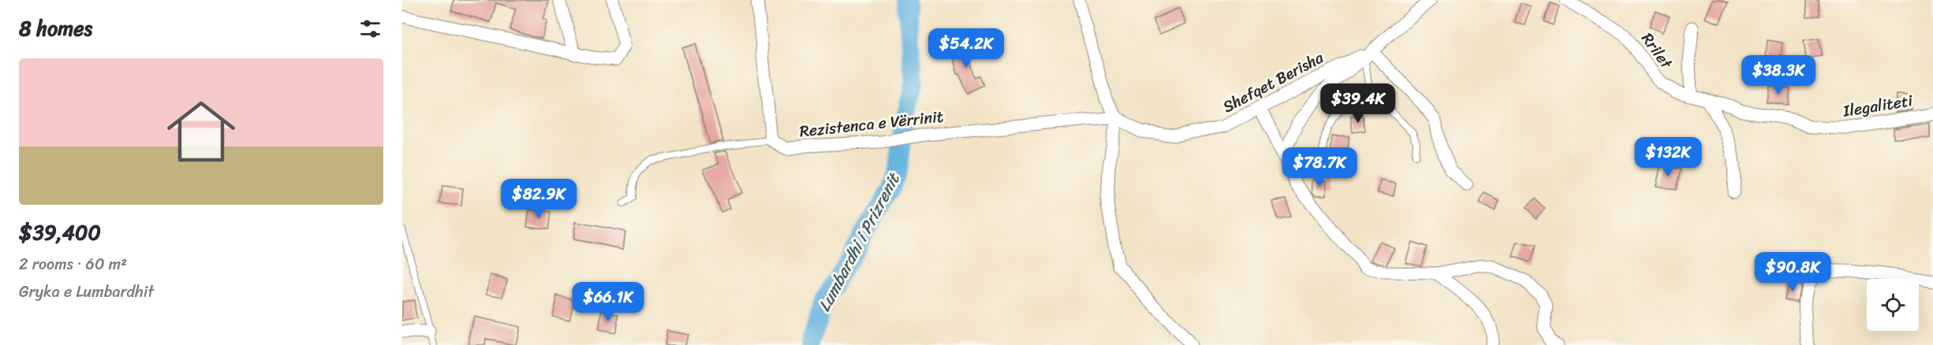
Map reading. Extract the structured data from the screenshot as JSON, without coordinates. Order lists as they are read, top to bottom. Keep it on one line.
{"streets":{"street":["Rrilet","Shefqet Berisha","Ilegaliteti","Rezistenca e Vërrinit"]},"crossings":[["Rrilet","Ilegaliteti"],["Shefqet Berisha","Rezistenca e Vërrinit"]],"water":["Lumbardhi i Prizrenit"],"page":{"heading":"8 homes","price":["$54.2K","$38.3K","$39.4K","$132K","$78.7K","$82.9K","$90.8K","$66.1K"],"list":[{"name":"$39,400","note":"2 rooms · 60 m² · Gryka e Lumbardhit"}]}}
